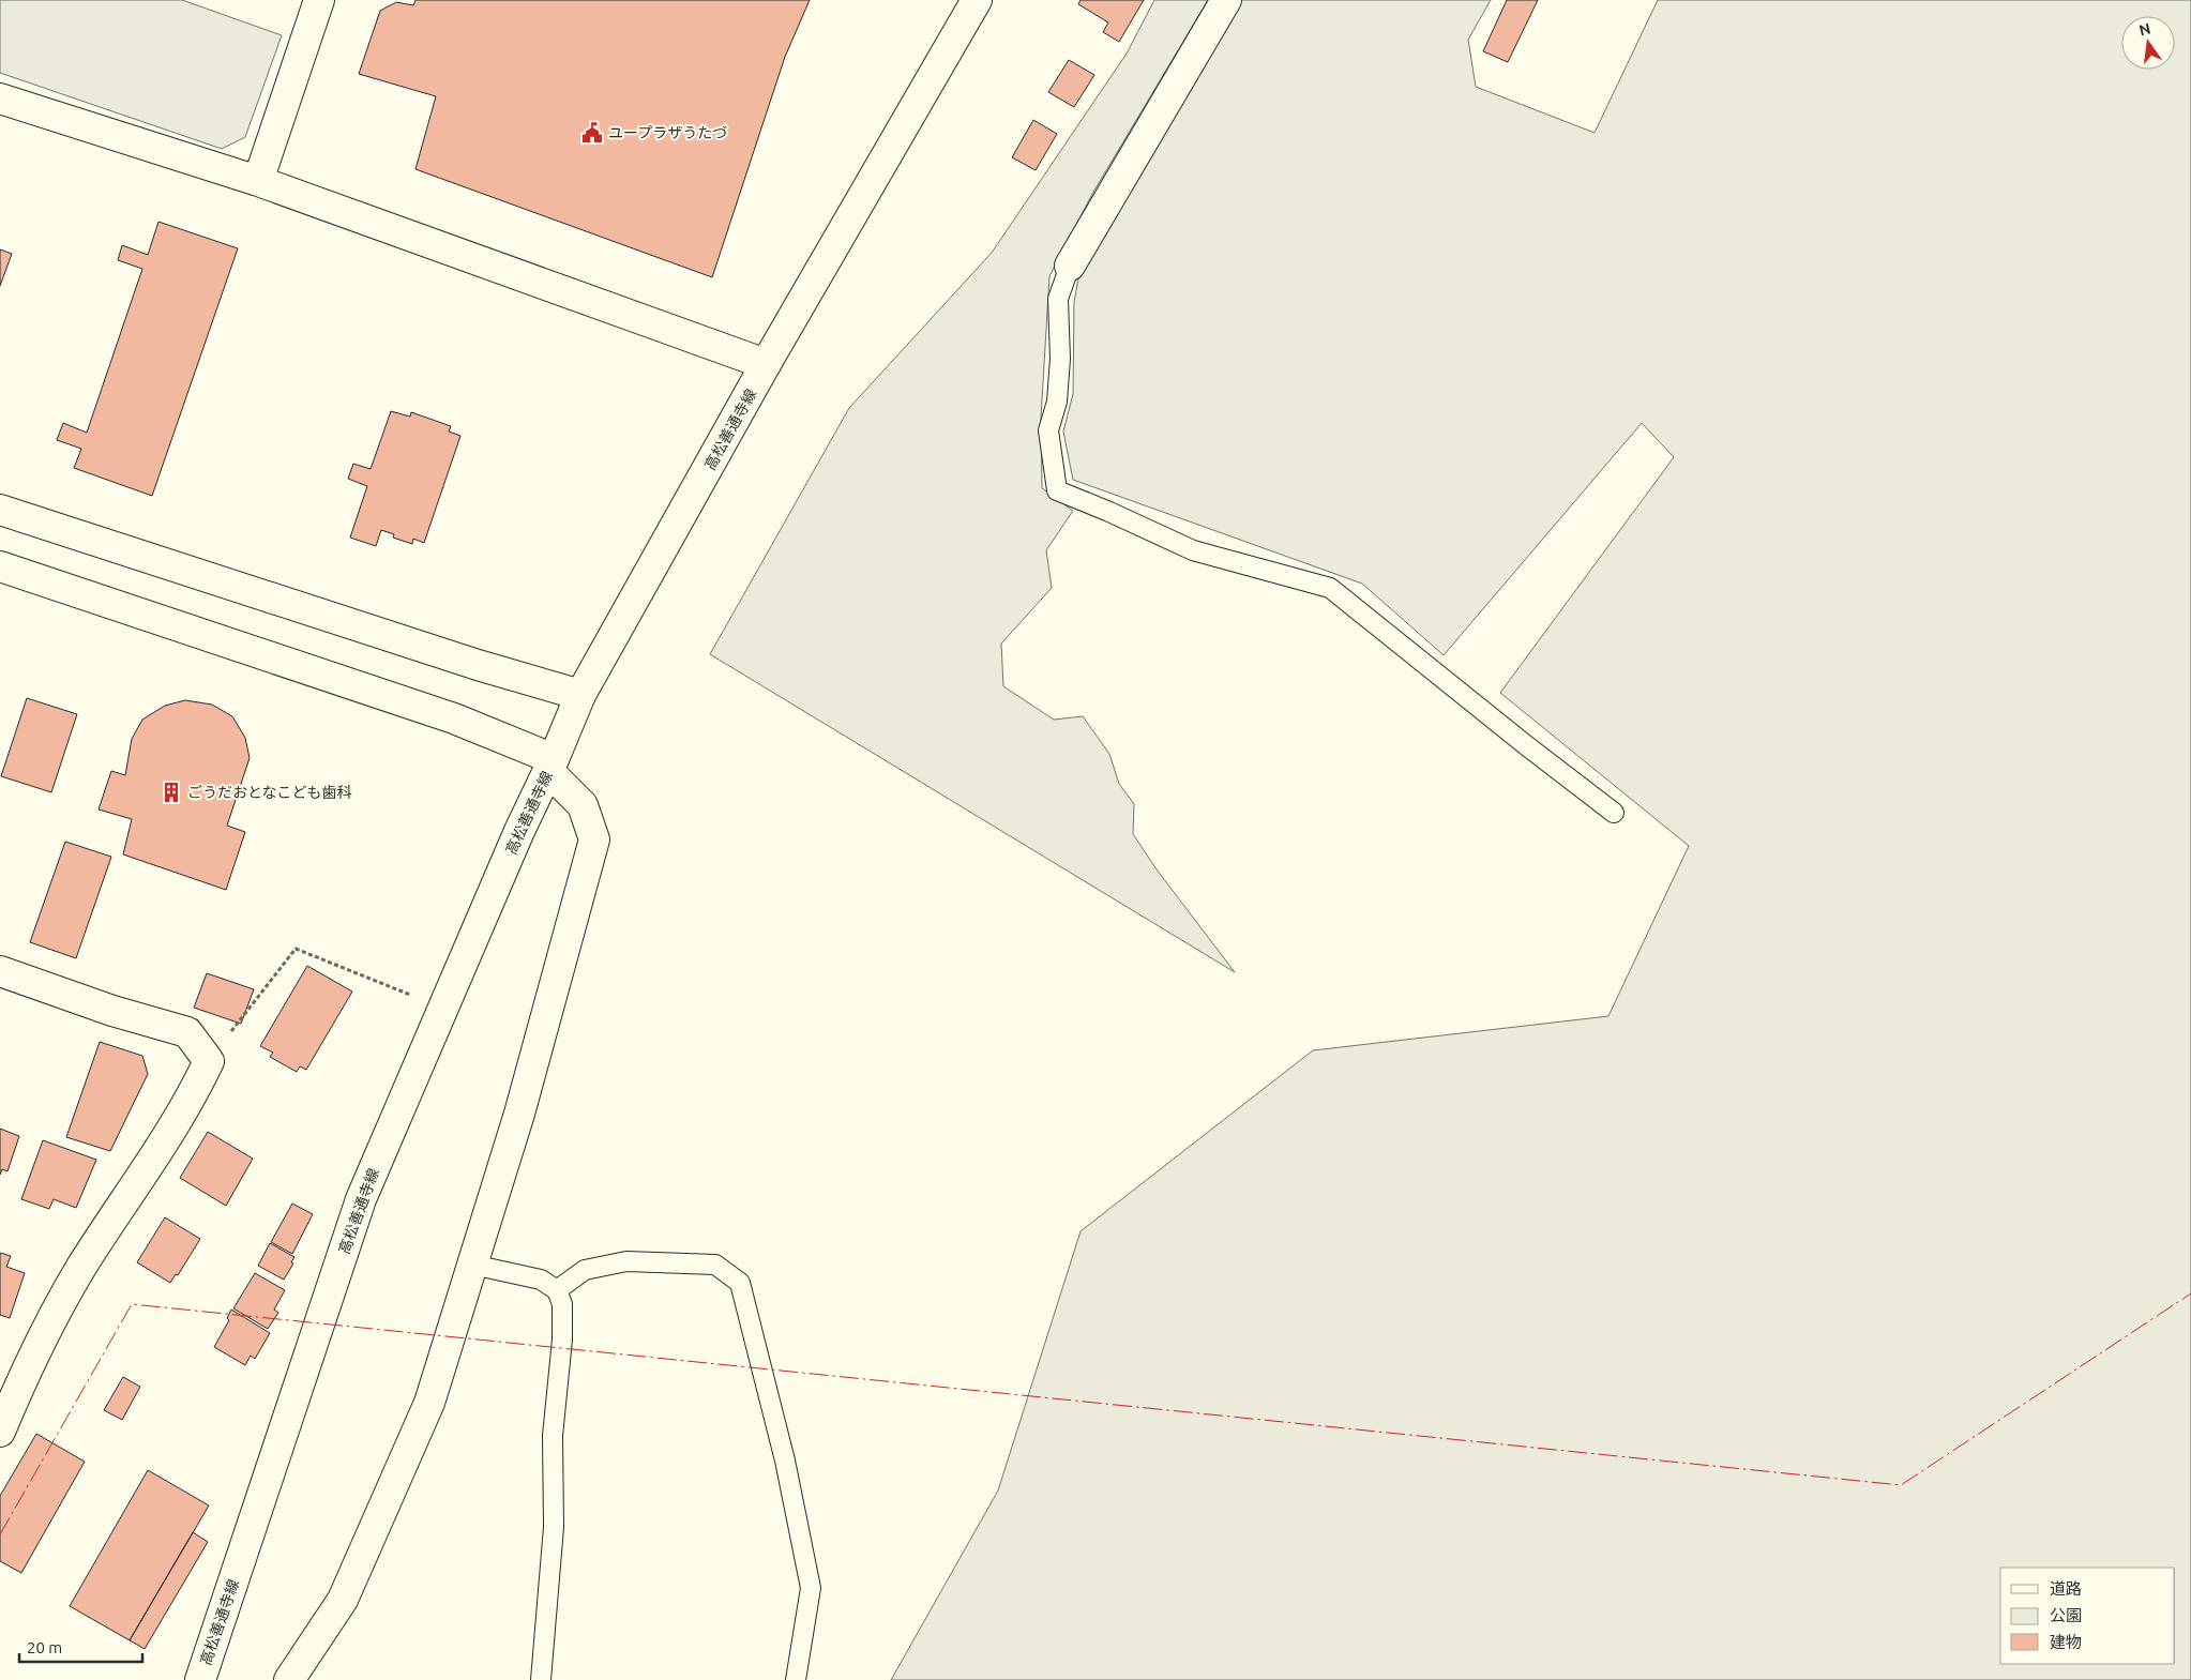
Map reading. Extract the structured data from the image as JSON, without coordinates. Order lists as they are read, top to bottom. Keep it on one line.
{"streets":{"street":["高松善通寺線"]},"places":{"public building":["ユープラザうたづ"],"building":["ごうだおとなこども歯科"]},"legend":["道路","公園","建物"],"scale_bar":"20 m","north":"top"}
